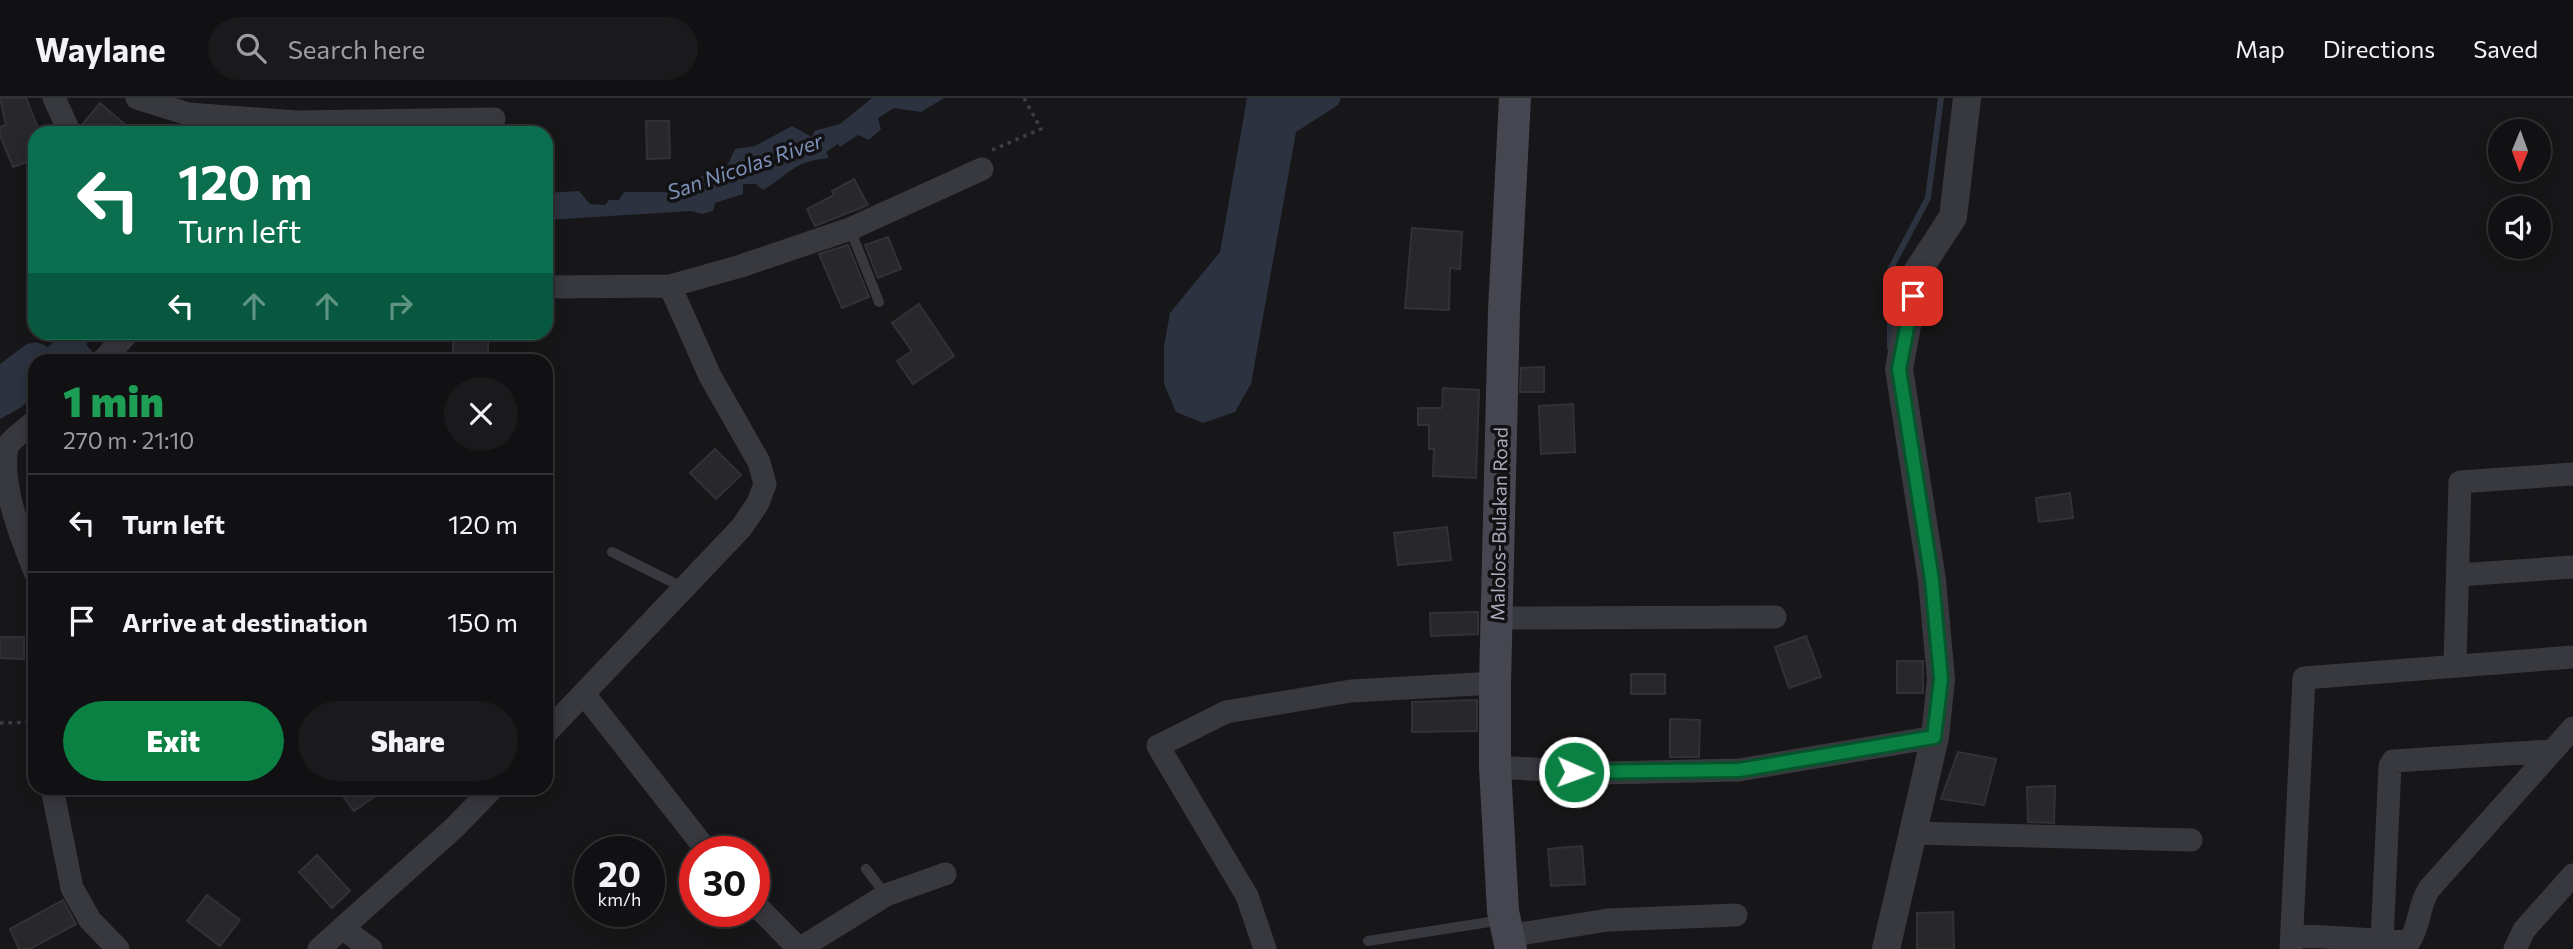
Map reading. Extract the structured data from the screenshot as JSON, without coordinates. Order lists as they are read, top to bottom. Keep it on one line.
{"streets":{"main road":["Malolos-Bulakan Road"]},"water":["San Nicolas River"],"north":"bottom","page":{"header":"Waylane","search":"Search here","nav":["Map","Directions","Saved"],"turn":["120 m","Turn left"],"heading":["1 min","270 m · 21:10"],"list":[{"name":"Turn left","value":"120 m"},{"name":"Arrive at destination","value":"150 m"}],"buttons":["Exit","Share"],"speed":"20 km/h","limit":"30"}}
